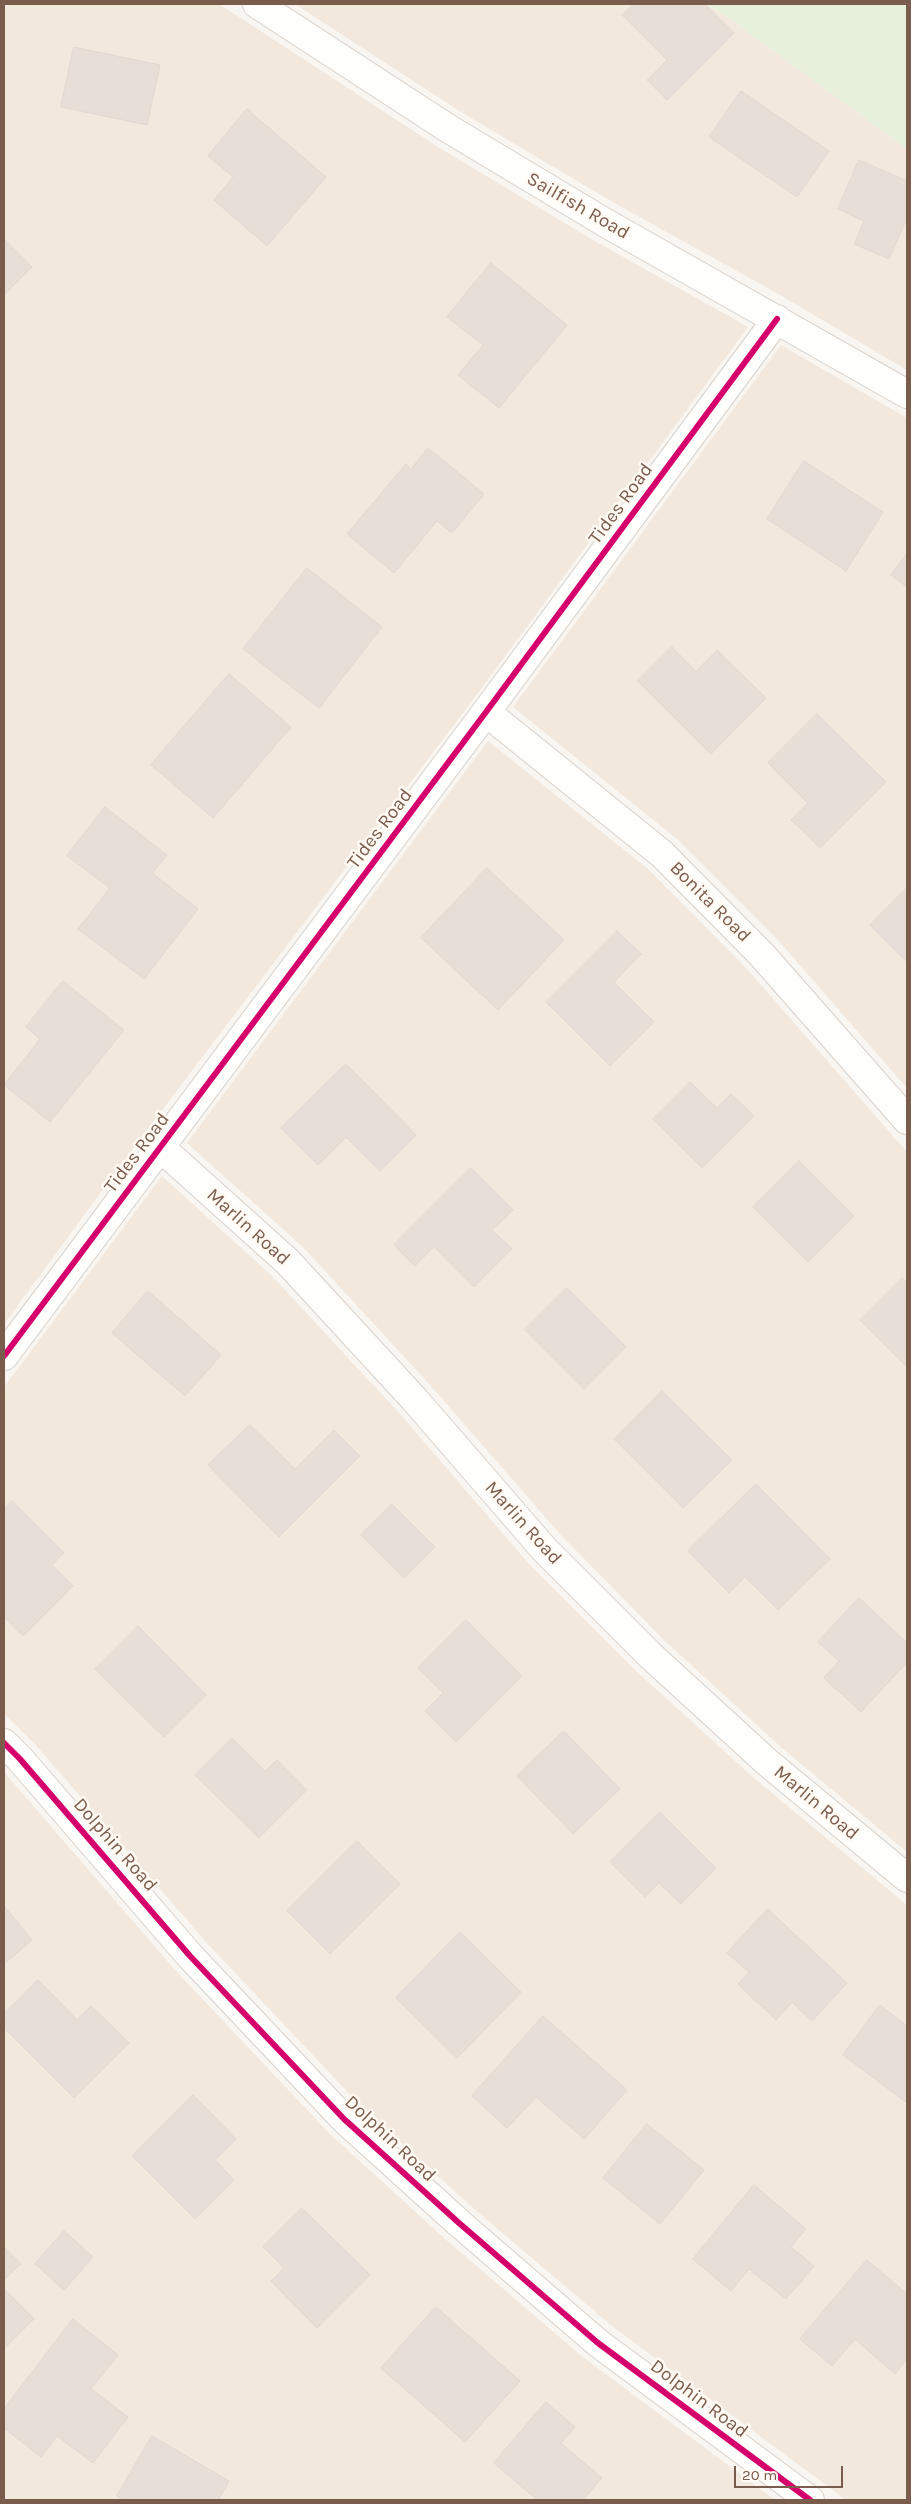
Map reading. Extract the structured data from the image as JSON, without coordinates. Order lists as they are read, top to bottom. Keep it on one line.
{"streets":{"street":["Sailfish Road","Tides Road","Bonita Road","Marlin Road","Dolphin Road"]},"crossings":[["Sailfish Road","Tides Road"],["Tides Road","Bonita Road"],["Tides Road","Marlin Road"]],"scale_bar":"20 m"}
